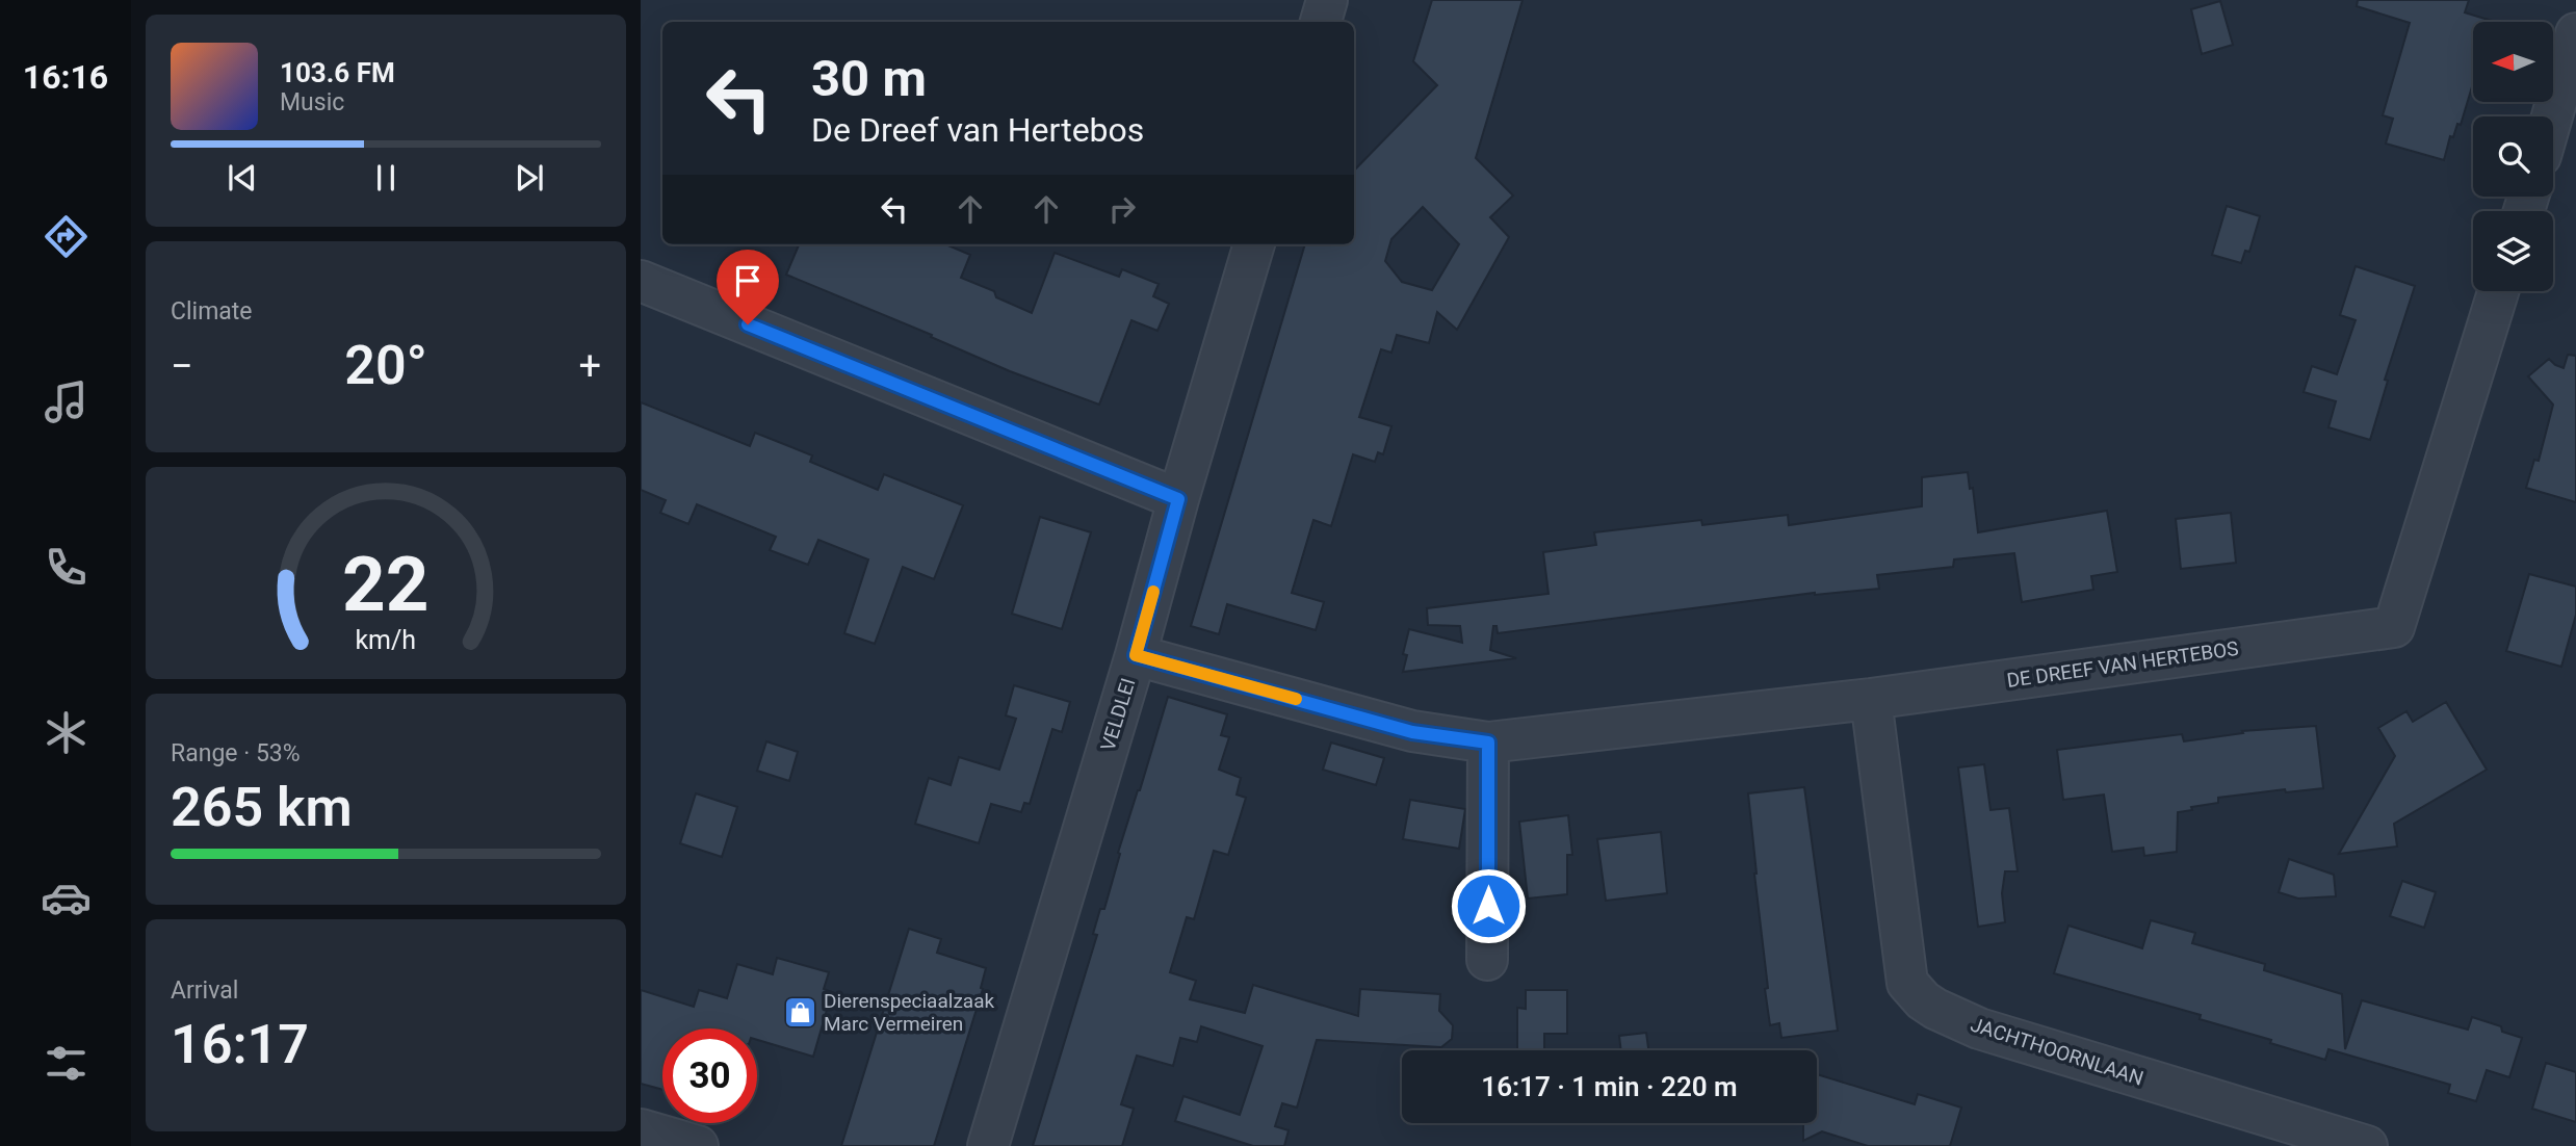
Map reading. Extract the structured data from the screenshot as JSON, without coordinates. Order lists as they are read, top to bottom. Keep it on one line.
{"streets":{"street":["DE DREEF VAN HERTEBOS","VELDLEI","JACHTHOORNLAAN"]},"crossings":[["DE DREEF VAN HERTEBOS","VELDLEI"],["DE DREEF VAN HERTEBOS","JACHTHOORNLAAN"]],"places":{"shop":["Dierenspeciaalzaak Marc Vermeiren"]},"north":"left","page":{"tabs":"16:16","turn":["30 m","De Dreef van Hertebos"],"song":["103.6 FM","Music"],"tile":["Climate",["Range · 53%","265 km"],["Arrival","16:17"]],"heat":["−","20°","+"],"limit":"30","trip":"16:17 · 1 min · 220 m","gauge":["22","km/h"]}}
